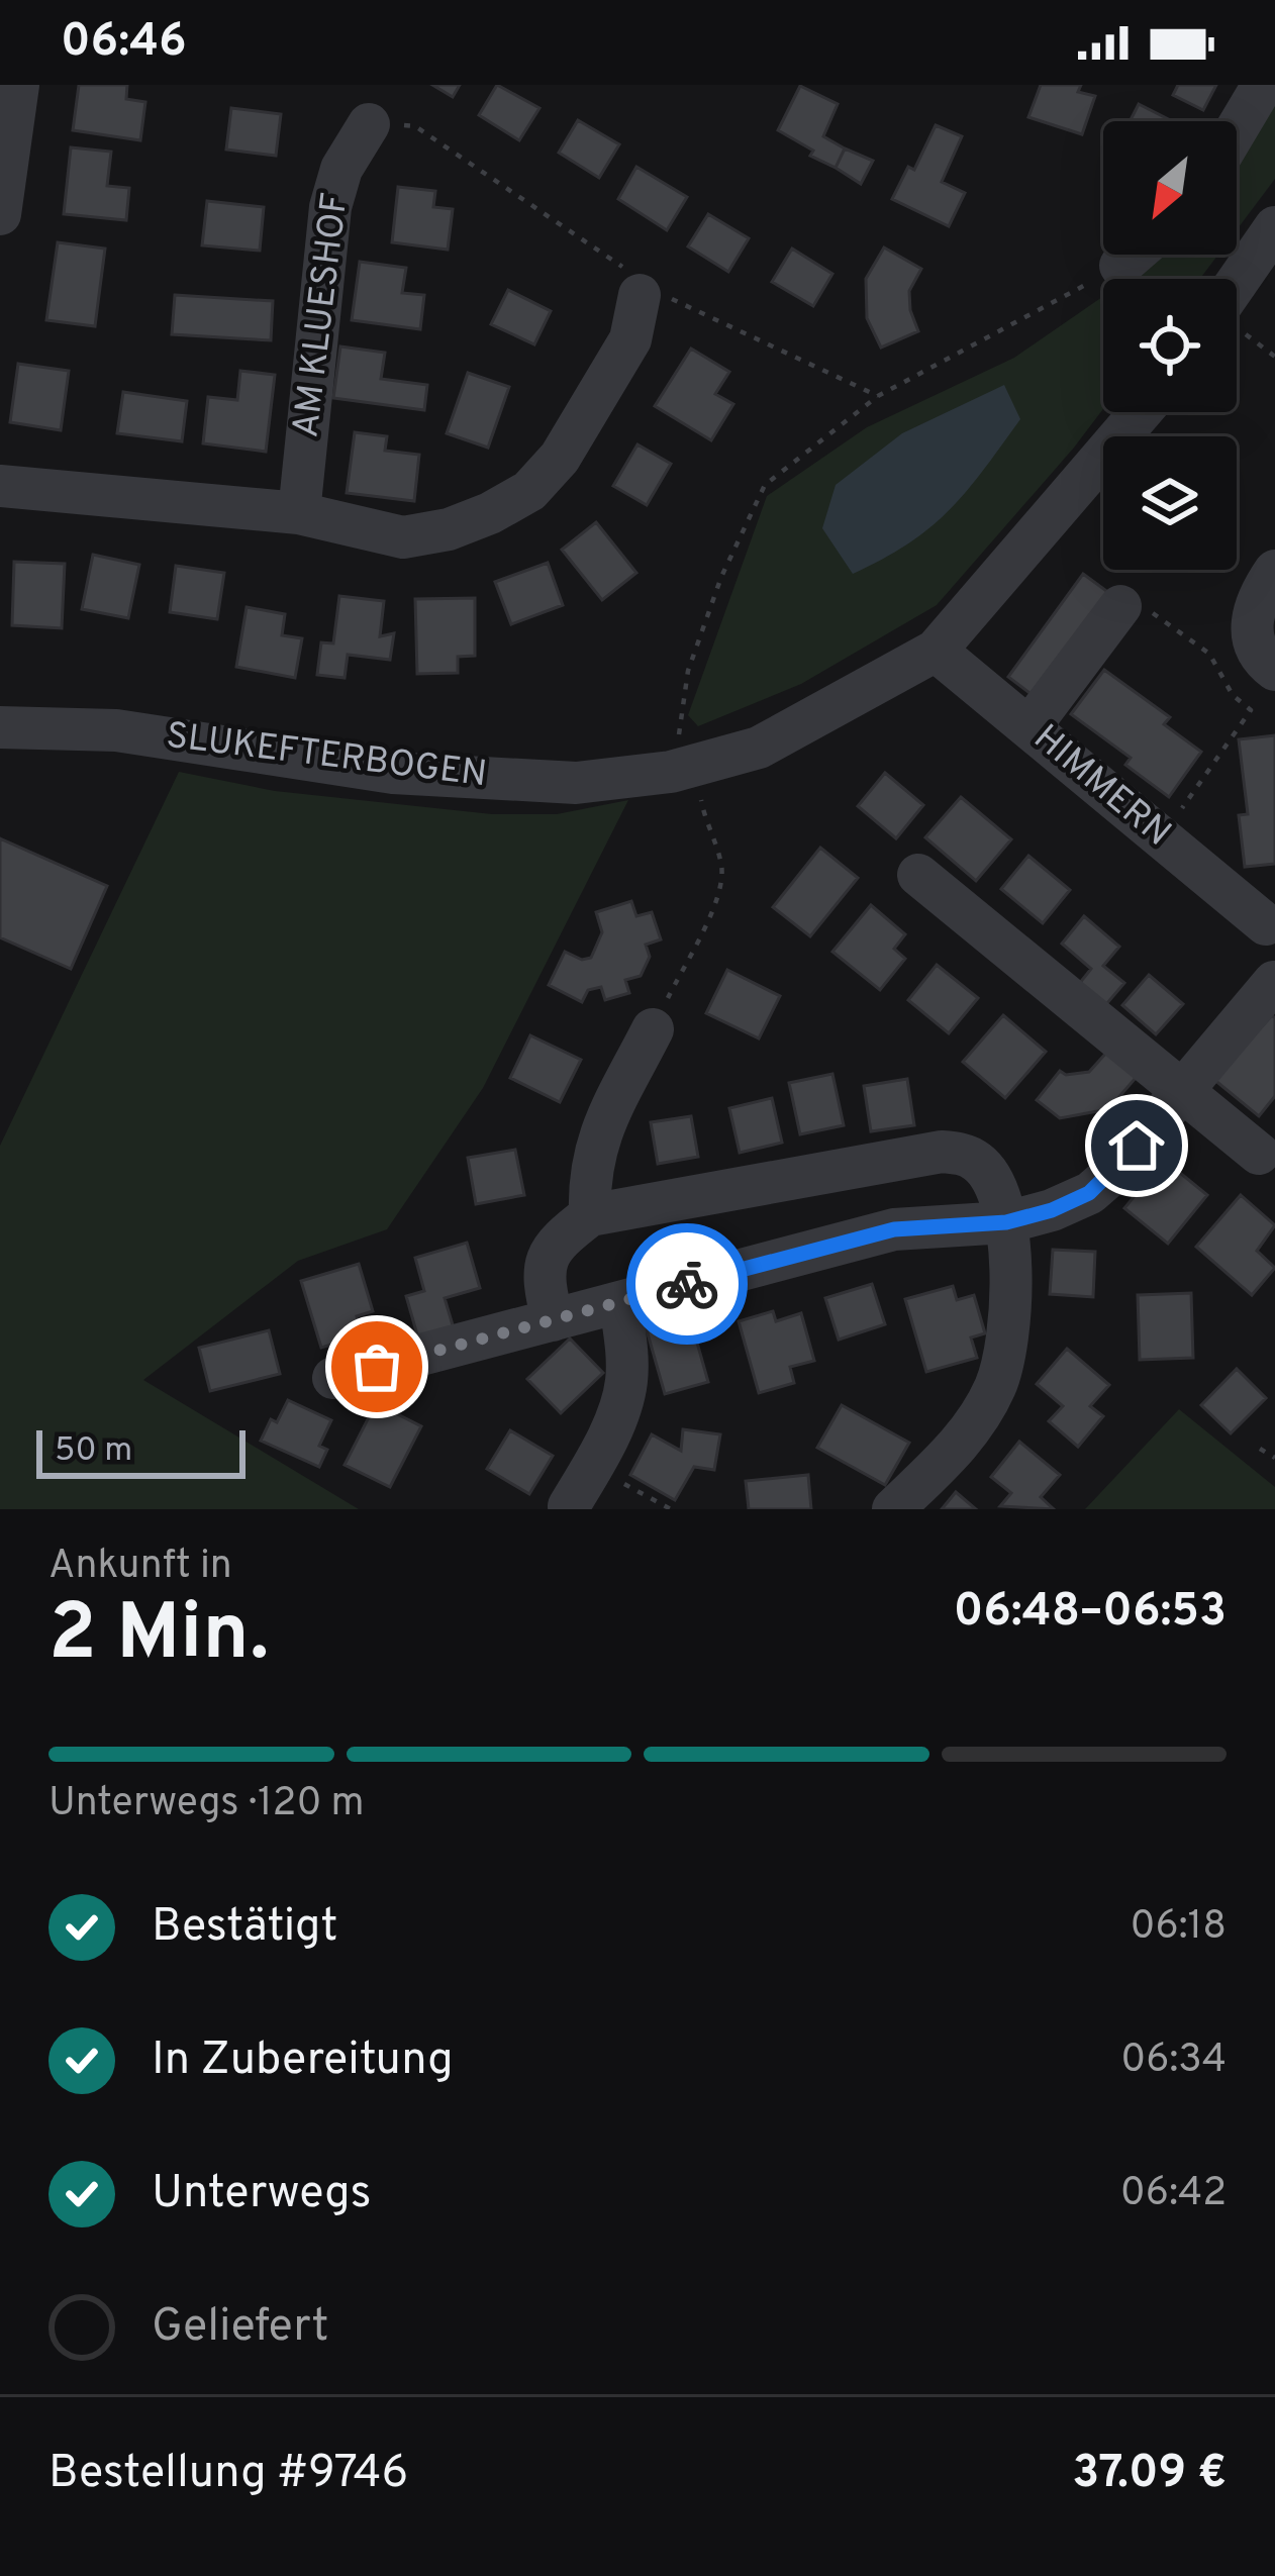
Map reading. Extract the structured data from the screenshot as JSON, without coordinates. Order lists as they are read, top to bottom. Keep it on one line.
{"streets":{"street":["AM KLUESHOF","SLUKEFTERBOGEN","HIMMERN"]},"crossings":[["SLUKEFTERBOGEN","HIMMERN"]],"scale_bar":"50 m","north":"bottom left","page":{"status":"06:46","scale":"50 m","heading":["2 Min.","Ankunft in","06:48–06:53"],"panel":["Bestellung #9746","37.09 €"],"bar":"Unterwegs · 120 m","list":[["Bestätigt","06:18"],["In Zubereitung","06:34"],["Unterwegs","06:42"],"Geliefert"]}}
